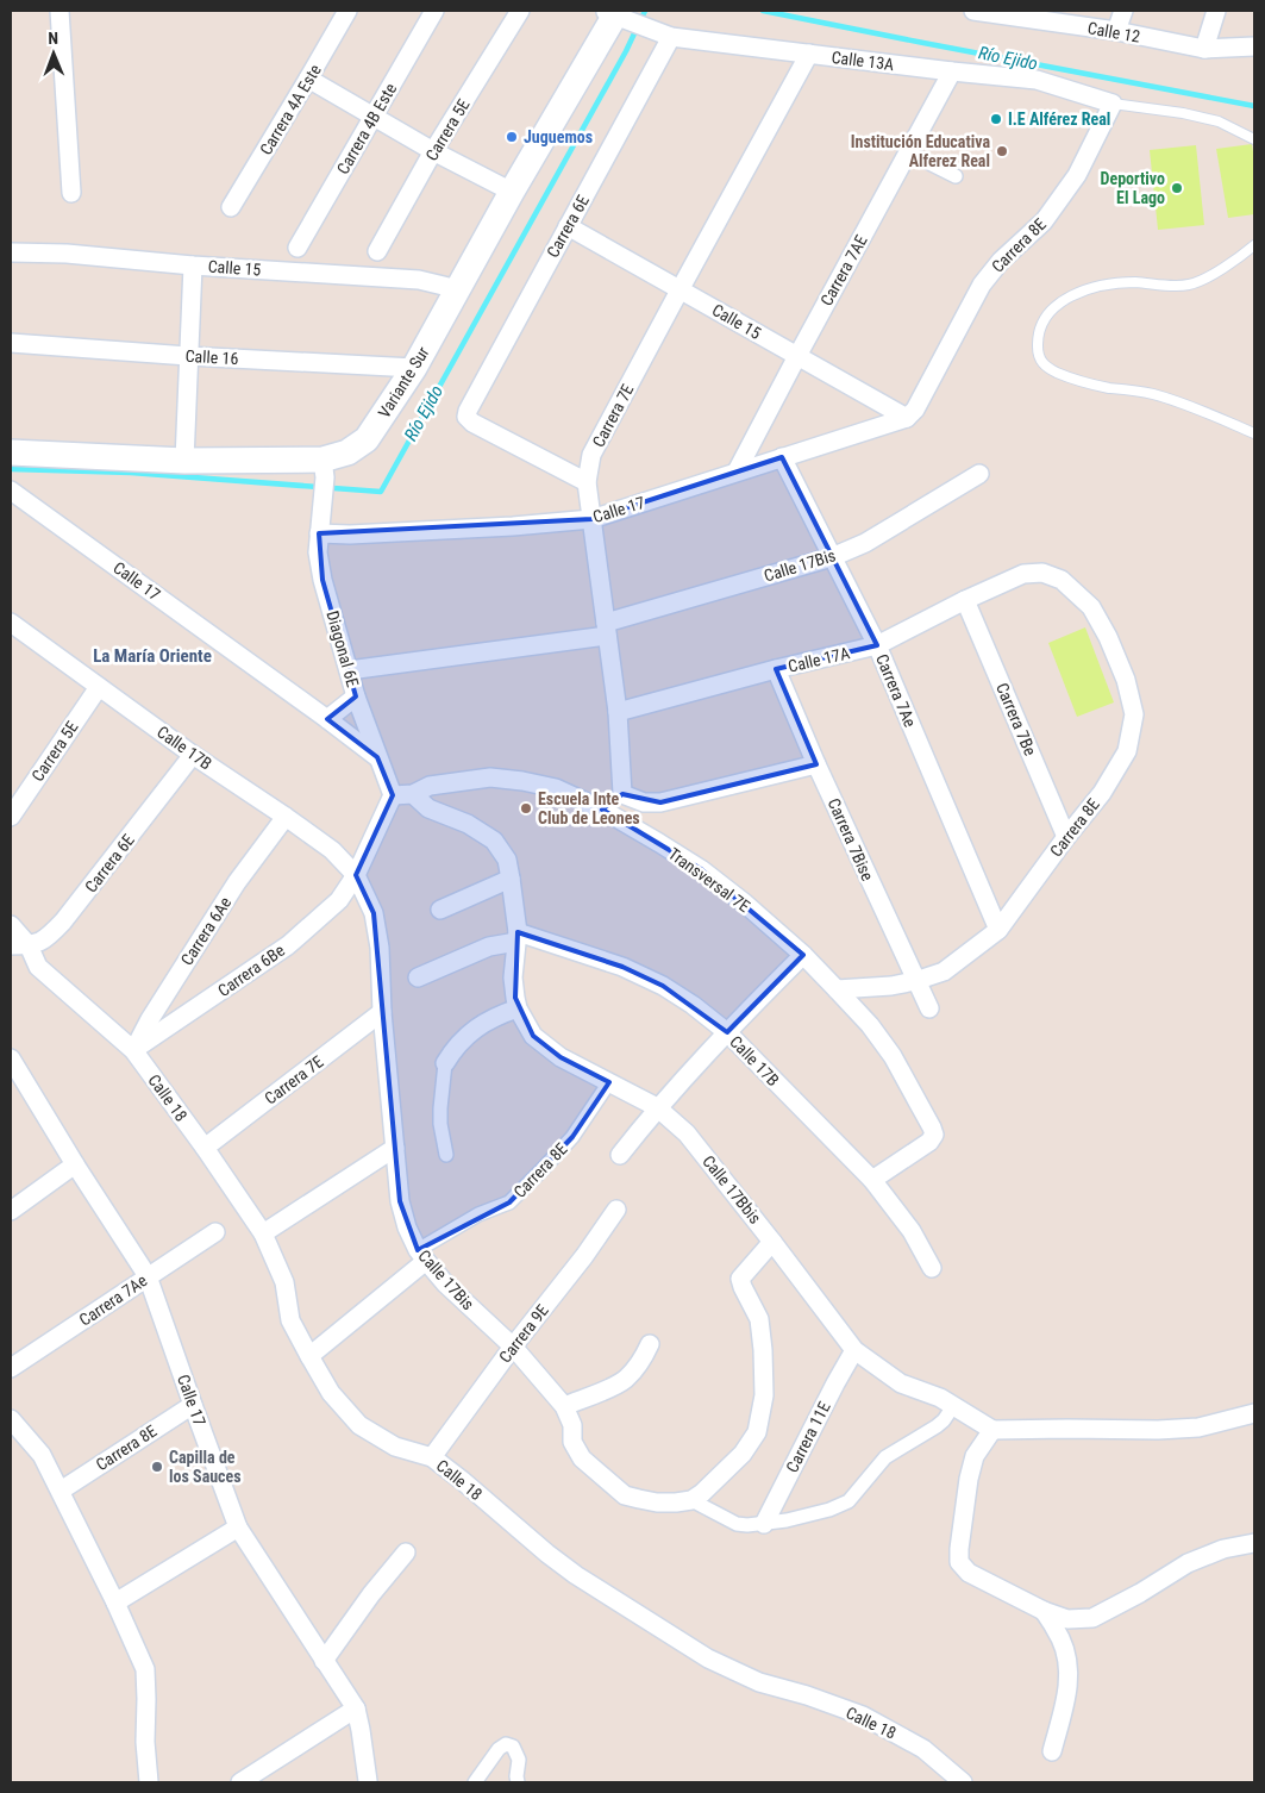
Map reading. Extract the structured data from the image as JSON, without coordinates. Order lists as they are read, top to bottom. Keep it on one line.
{"streets":{"main road":["Variante Sur"],"street":["Calle 12","Calle 13A","Carrera 4A Este","Carrera 4B Este","Carrera 5E","Carrera 6E","Carrera 8E","Calle 15","Carrera 7AE","Calle 16","Carrera 7E","Calle 17","Calle 17Bis","Diagonal 6E","Calle 17A","Carrera 7Ae","Carrera 7Be","Calle 17B","Carrera 7Bise","Transversal 7E","Carrera 6Ae","Carrera 6Be","Calle 18","Calle 17Bbis","Carrera 9E","Carrera 11E"]},"crossings":[["Calle 13A","Carrera 6E"],["Calle 13A","Carrera 8E"],["Calle 13A","Carrera 7AE"],["Calle 13A","Variante Sur"],["Calle 13A","Carrera 7E"],["Carrera 5E","Calle 17B"],["Carrera 6E","Calle 15"],["Carrera 6E","Carrera 7E"],["Carrera 6E","Calle 17B"],["Carrera 6E","Calle 18"],["Carrera 8E","Calle 15"],["Carrera 8E","Calle 17"],["Carrera 8E","Calle 17Bis"],["Carrera 8E","Calle 17A"],["Carrera 8E","Carrera 7Ae"],["Carrera 8E","Carrera 7Be"],["Carrera 8E","Carrera 7Bise"],["Carrera 8E","Transversal 7E"],["Carrera 8E","Calle 18"],["Carrera 8E","Calle 17Bbis"],["Calle 15","Carrera 7AE"],["Calle 15","Variante Sur"],["Calle 15","Carrera 7E"],["Calle 15","Calle 17"],["Carrera 7AE","Calle 17"],["Calle 16","Variante Sur"],["Variante Sur","Diagonal 6E"],["Carrera 7E","Calle 17"],["Carrera 7E","Calle 17Bis"],["Carrera 7E","Calle 17A"],["Carrera 7E","Calle 18"],["Calle 17","Diagonal 6E"],["Calle 17","Carrera 7Ae"],["Calle 17Bis","Diagonal 6E"],["Calle 17Bis","Carrera 7Ae"],["Calle 17Bis","Calle 17B"],["Calle 17Bis","Carrera 6Be"],["Calle 17Bis","Carrera 9E"],["Diagonal 6E","Transversal 7E"],["Diagonal 6E","Carrera 6Be"],["Calle 17A","Carrera 7Ae"],["Calle 17A","Carrera 7Be"],["Calle 17A","Carrera 7Bise"],["Calle 17B","Transversal 7E"],["Calle 17B","Carrera 6Ae"],["Calle 17B","Carrera 6Be"],["Calle 17B","Calle 17Bbis"],["Transversal 7E","Carrera 6Be"],["Transversal 7E","Calle 17Bbis"],["Carrera 6Ae","Carrera 6Be"],["Carrera 6Ae","Calle 18"],["Carrera 6Be","Calle 18"],["Calle 18","Carrera 9E"],["Calle 17Bbis","Carrera 11E"]],"districts":["La María Oriente"],"water":["Río Ejido"],"places":["I.E Alférez Real","Juguemos","Institución Educativa Alferez Real","Deportivo El Lago","Escuela Inte Club de Leones","Capilla de los Sauces"],"north":"top"}
